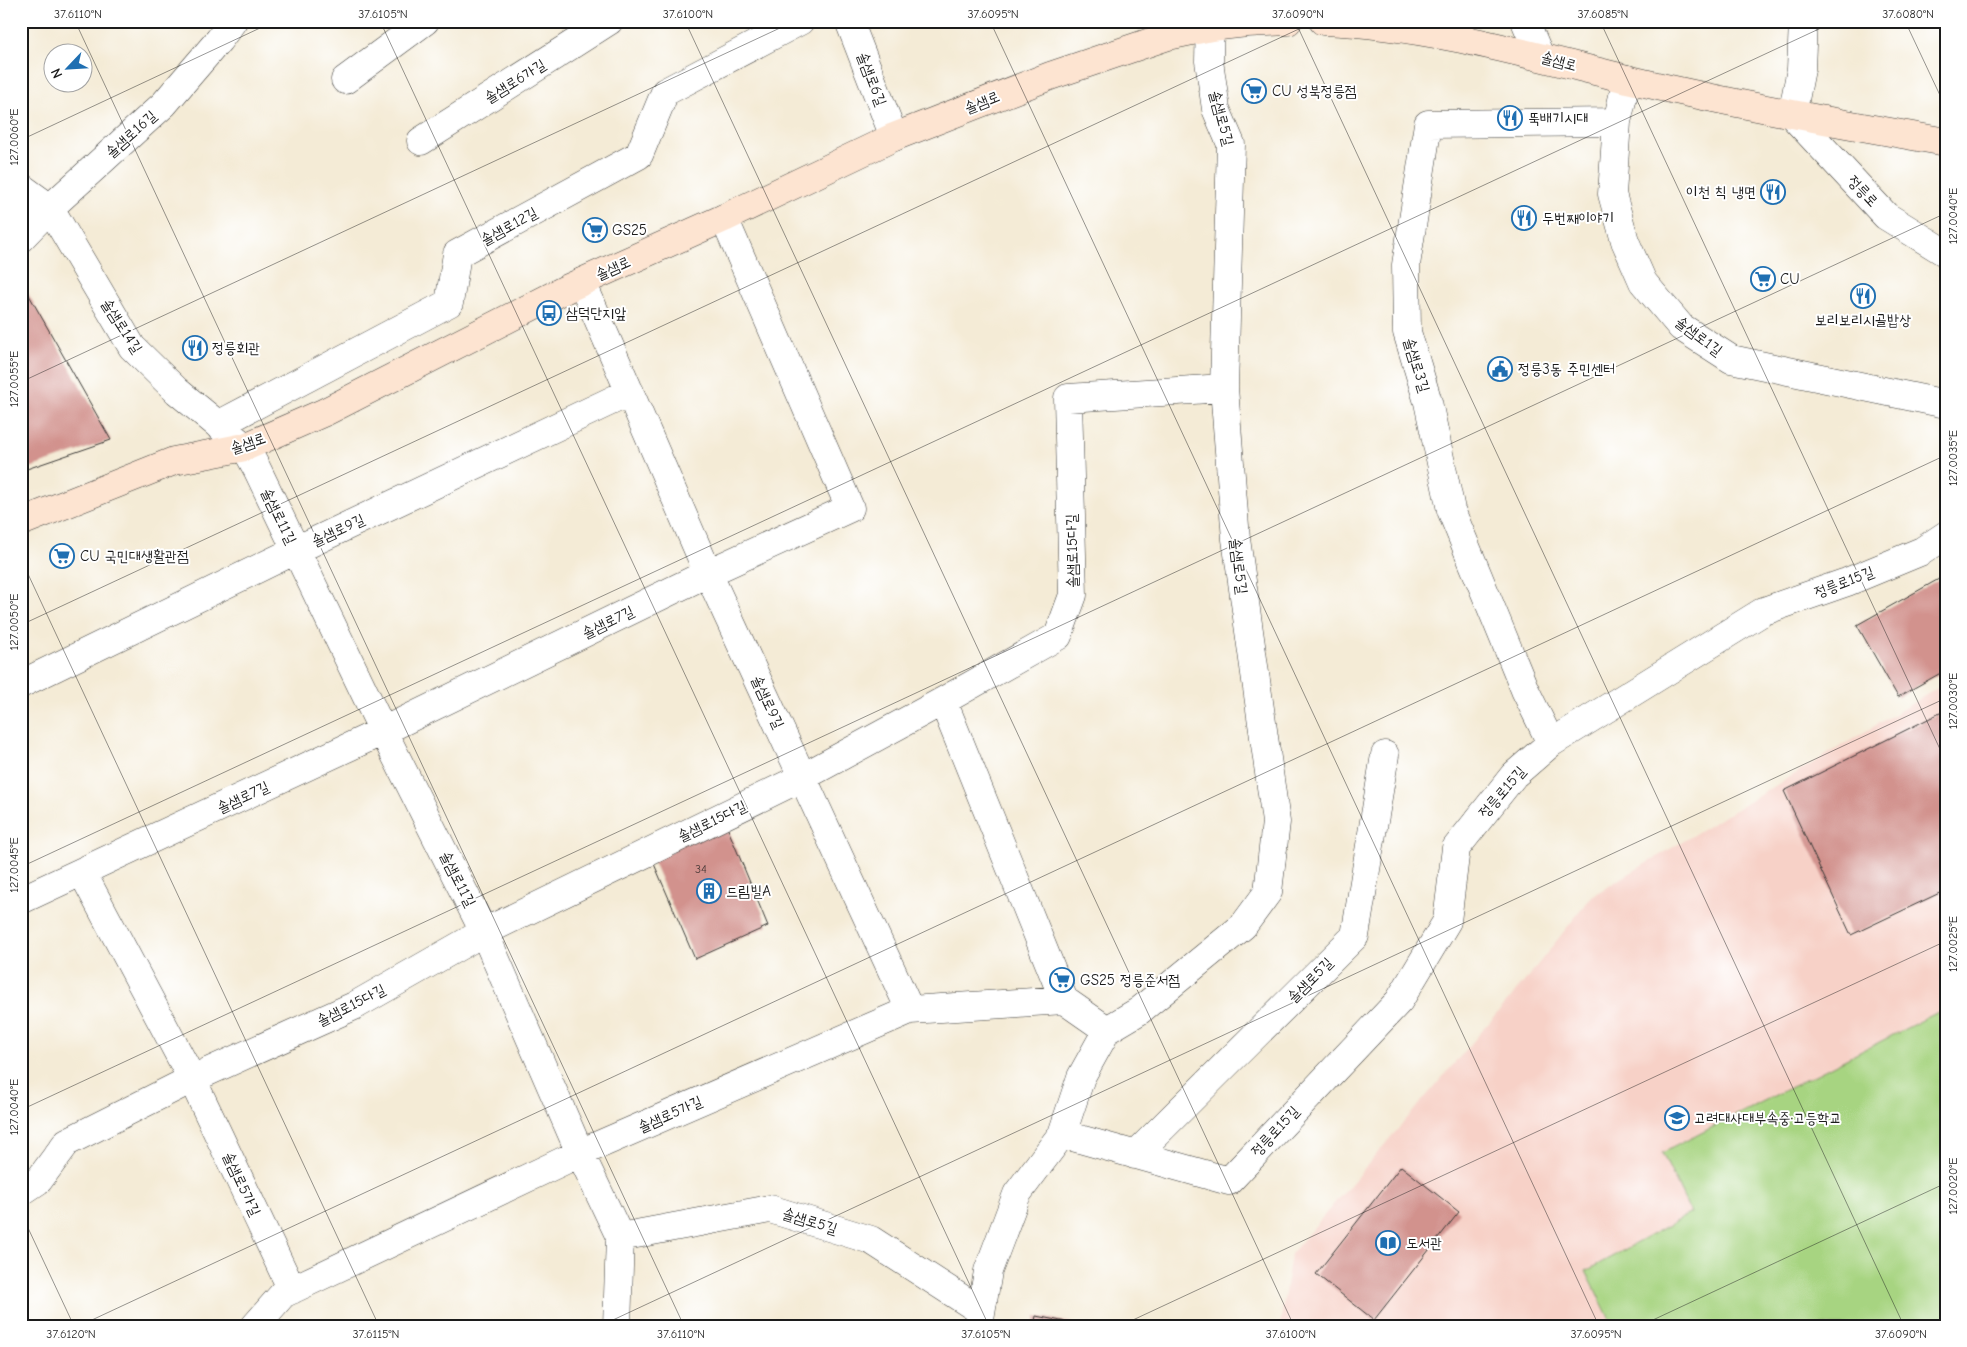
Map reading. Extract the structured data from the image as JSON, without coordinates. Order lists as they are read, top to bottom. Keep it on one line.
{"streets":{"main road":["솔샘로"],"street":["솔샘로6길","솔샘로6가길","솔샘로5길","솔샘로16길","정릉로","솔샘로12길","솔샘로14길","솔샘로1길","솔샘로3길","솔샘로11길","솔샘로9길","솔샘로15다길","정릉로15길","솔샘로7길","솔샘로5가길"]},"crossings":[["솔샘로","솔샘로6길"],["솔샘로","솔샘로5길"],["솔샘로","정릉로"],["솔샘로","솔샘로14길"],["솔샘로","솔샘로1길"],["솔샘로","솔샘로11길"],["솔샘로","솔샘로9길"],["솔샘로","솔샘로7길"],["솔샘로5길","솔샘로11길"],["솔샘로5길","솔샘로15다길"],["솔샘로5길","정릉로15길"],["솔샘로16길","솔샘로14길"],["솔샘로12길","솔샘로14길"],["솔샘로14길","솔샘로11길"],["솔샘로1길","솔샘로3길"],["솔샘로3길","정릉로15길"],["솔샘로11길","솔샘로9길"],["솔샘로11길","솔샘로15다길"],["솔샘로11길","솔샘로7길"],["솔샘로11길","솔샘로5가길"],["솔샘로9길","솔샘로15다길"],["솔샘로9길","솔샘로7길"],["솔샘로9길","솔샘로5가길"],["솔샘로15다길","솔샘로5가길"]],"places":{"supermarket":["CU 성북정릉점","GS25","CU","CU 국민대생활관점","GS25 정릉준서점"],"restaurant":["뚝배기시대","이천 칙 냉면","두번째이야기","보리보리시골밥상","정릉회관"],"bus stop":["삼덕단지앞"],"public building":["정릉3동 주민센터"],"building":["드림빌A"],"school or university":["고려대사대부속중·고등학교"],"library":["도서관"]},"house_numbers":["34"],"north":"bottom left","coordinates":["37.6110°N","37.6105°N","37.6100°N","37.6095°N","37.6090°N","37.6085°N","37.6080°N","127.0060°E","127.0040°E","127.0055°E","127.0035°E","127.0050°E","127.0030°E","127.0045°E","127.0025°E","127.0020°E","37.6120°N","37.6115°N"]}
